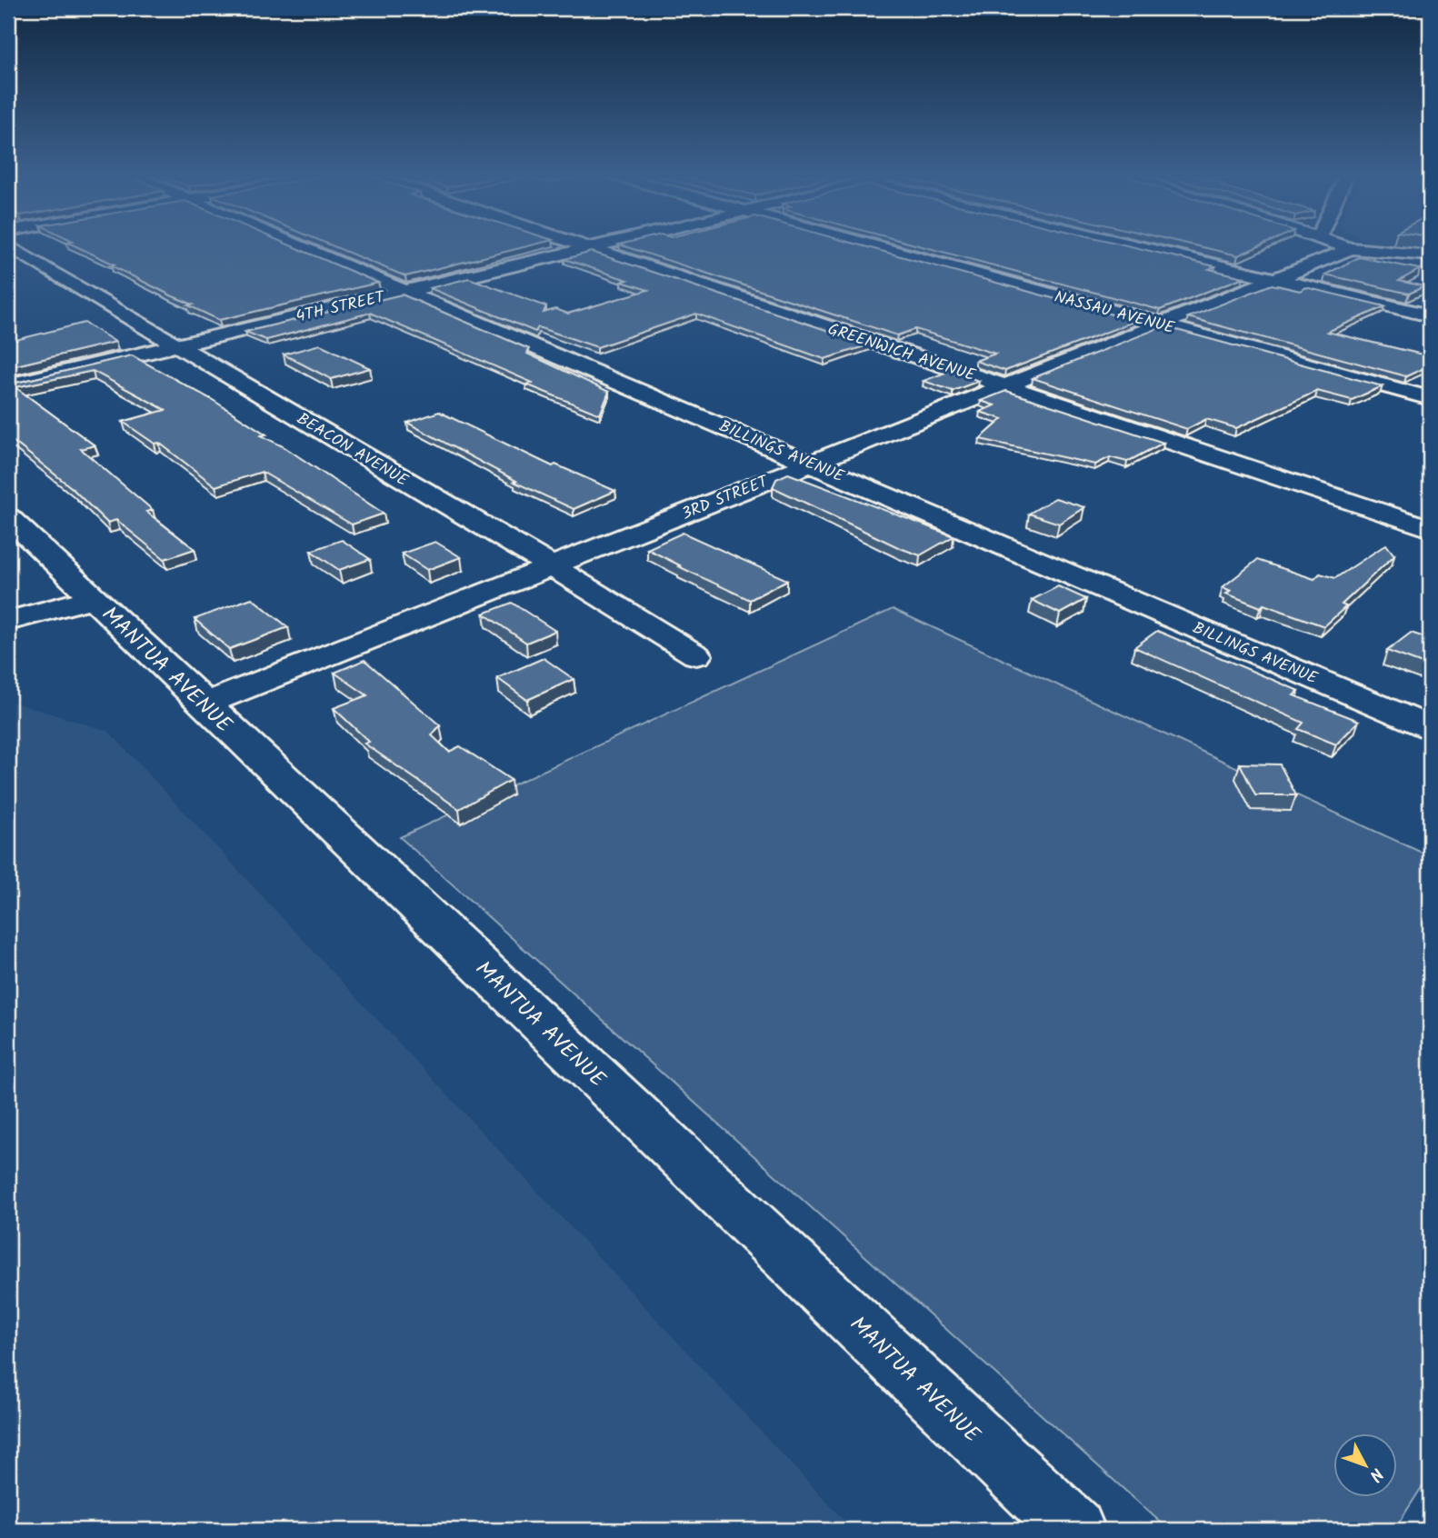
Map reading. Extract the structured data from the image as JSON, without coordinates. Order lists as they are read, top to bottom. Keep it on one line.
{"streets":{"street":["4TH STREET","NASSAU AVENUE","GREENWICH AVENUE","BEACON AVENUE","BILLINGS AVENUE","3RD STREET","MANTUA AVENUE"]},"crossings":[["4TH STREET","GREENWICH AVENUE"],["4TH STREET","BEACON AVENUE"],["4TH STREET","BILLINGS AVENUE"],["NASSAU AVENUE","3RD STREET"],["GREENWICH AVENUE","3RD STREET"],["BEACON AVENUE","3RD STREET"],["BILLINGS AVENUE","3RD STREET"],["3RD STREET","MANTUA AVENUE"]],"north":"bottom right"}
